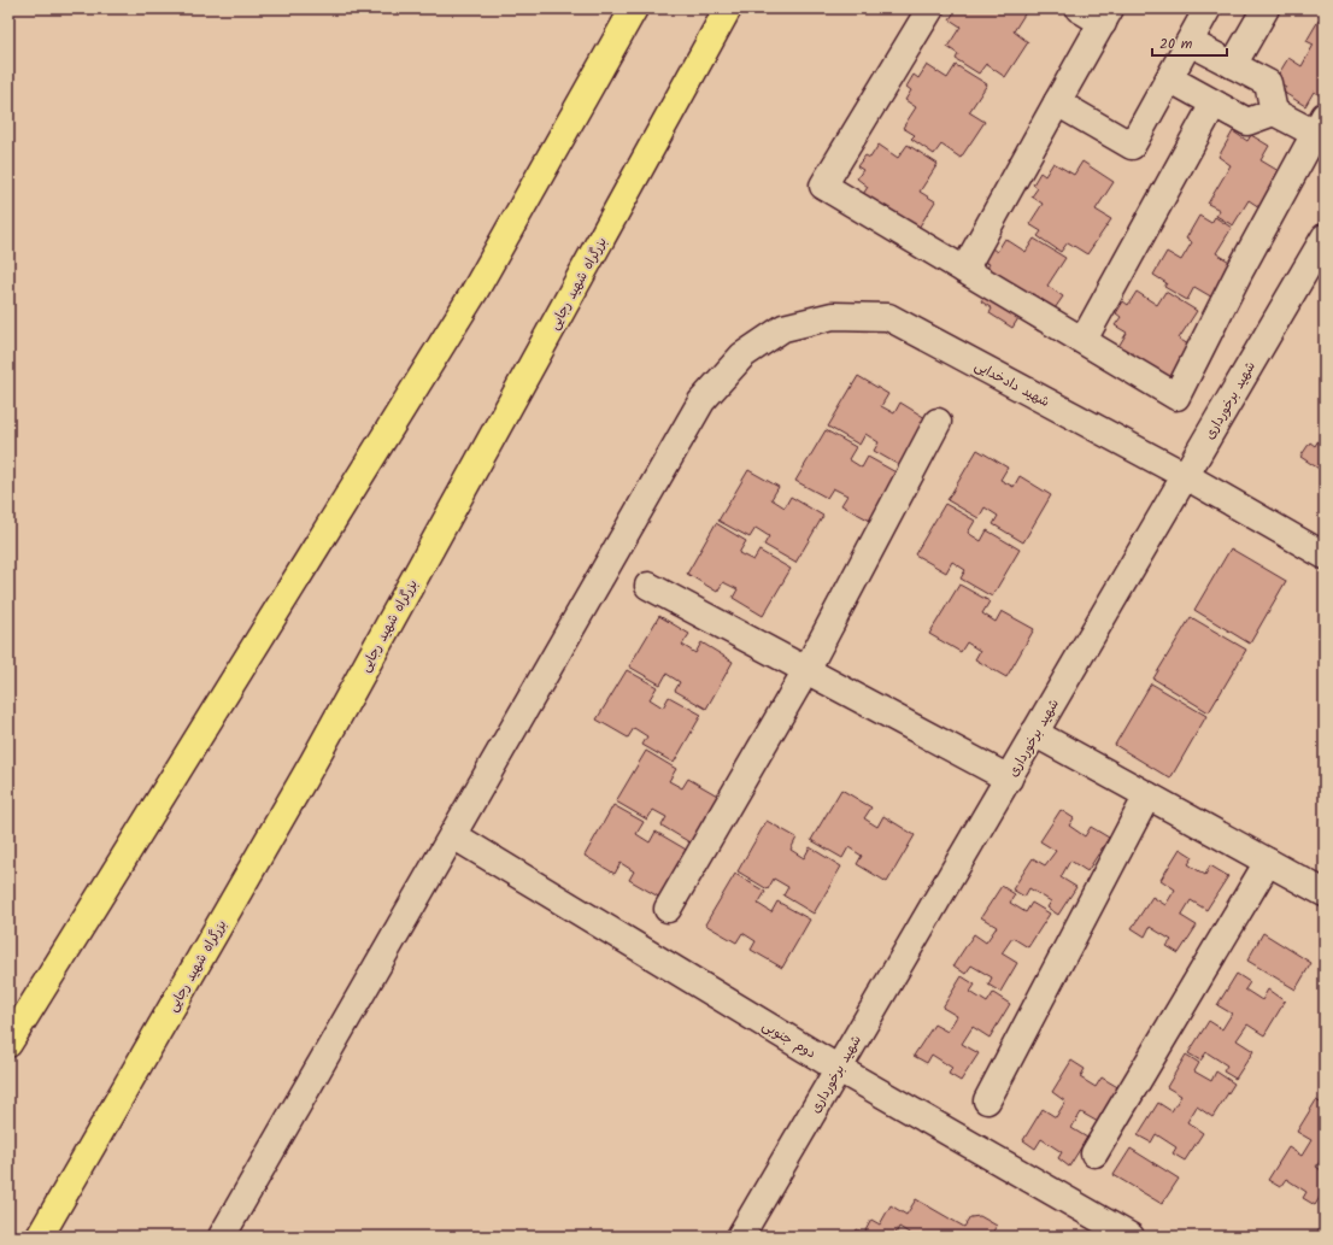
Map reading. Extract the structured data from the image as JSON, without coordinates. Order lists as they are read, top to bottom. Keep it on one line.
{"streets":{"highway":["بزرگراه شهید رجایی"],"street":["شهید دادخدایی","شهید برخورداری","دوم جنوبی"]},"crossings":[["شهید دادخدایی","شهید برخورداری"],["شهید دادخدایی","دوم جنوبی"],["شهید برخورداری","دوم جنوبی"]],"scale_bar":"20 m"}
